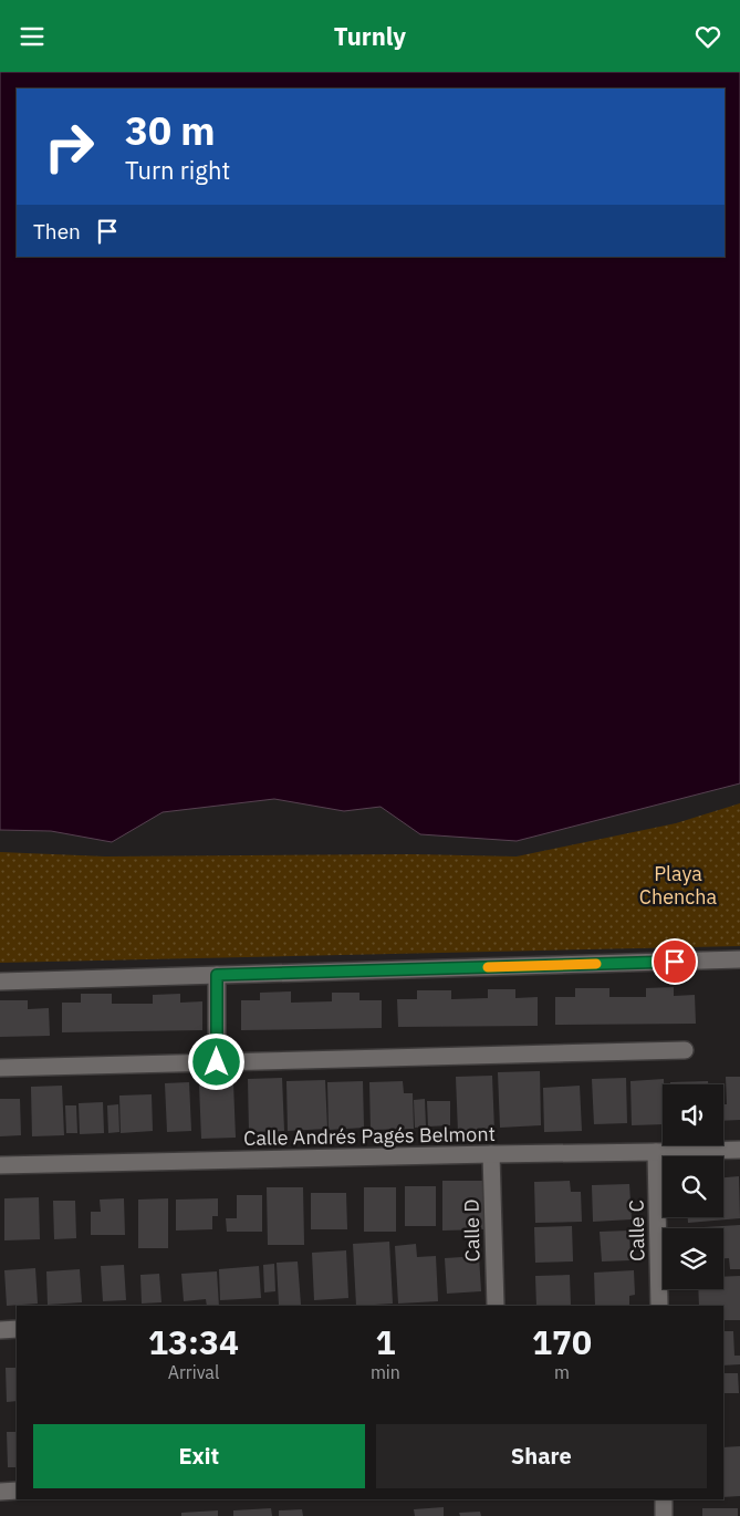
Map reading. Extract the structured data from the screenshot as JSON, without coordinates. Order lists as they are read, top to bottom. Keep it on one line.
{"streets":{"street":["Calle Andrés Pagés Belmont","Calle D","Calle C"]},"crossings":[["Calle Andrés Pagés Belmont","Calle D"],["Calle Andrés Pagés Belmont","Calle C"]],"parks":["Playa Chencha"],"page":{"header":"Turnly","turn":["30 m","Turn right"],"then":"Then","eta":["13:34","Arrival","1","min","170","m"],"buttons":["Exit","Share"]}}
